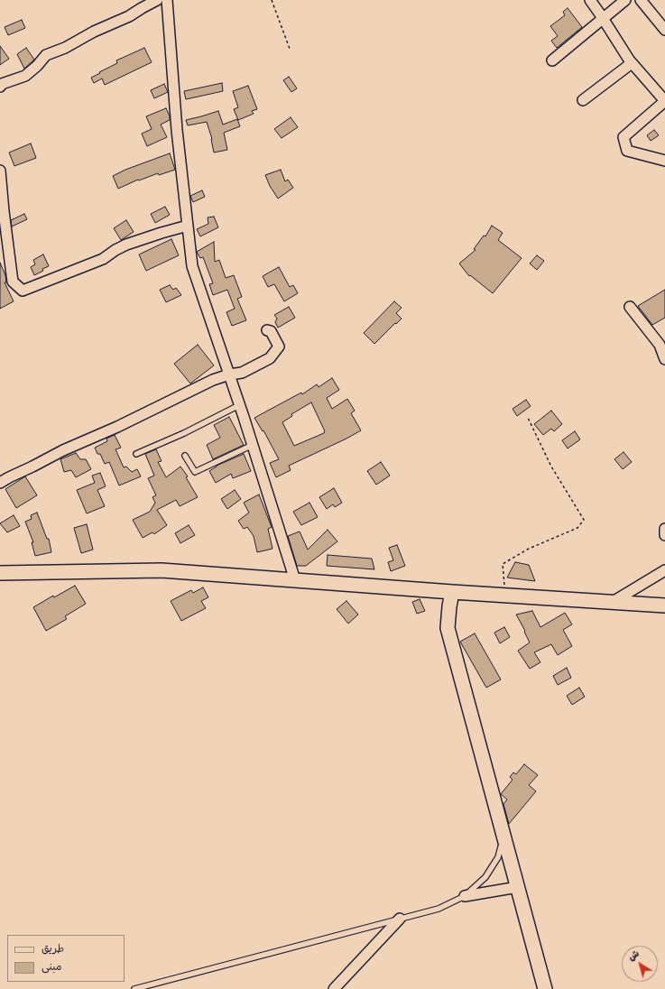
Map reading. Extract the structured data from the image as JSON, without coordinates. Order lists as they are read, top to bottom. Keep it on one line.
{"legend":["طريق","مبنى"],"north":"top left"}
